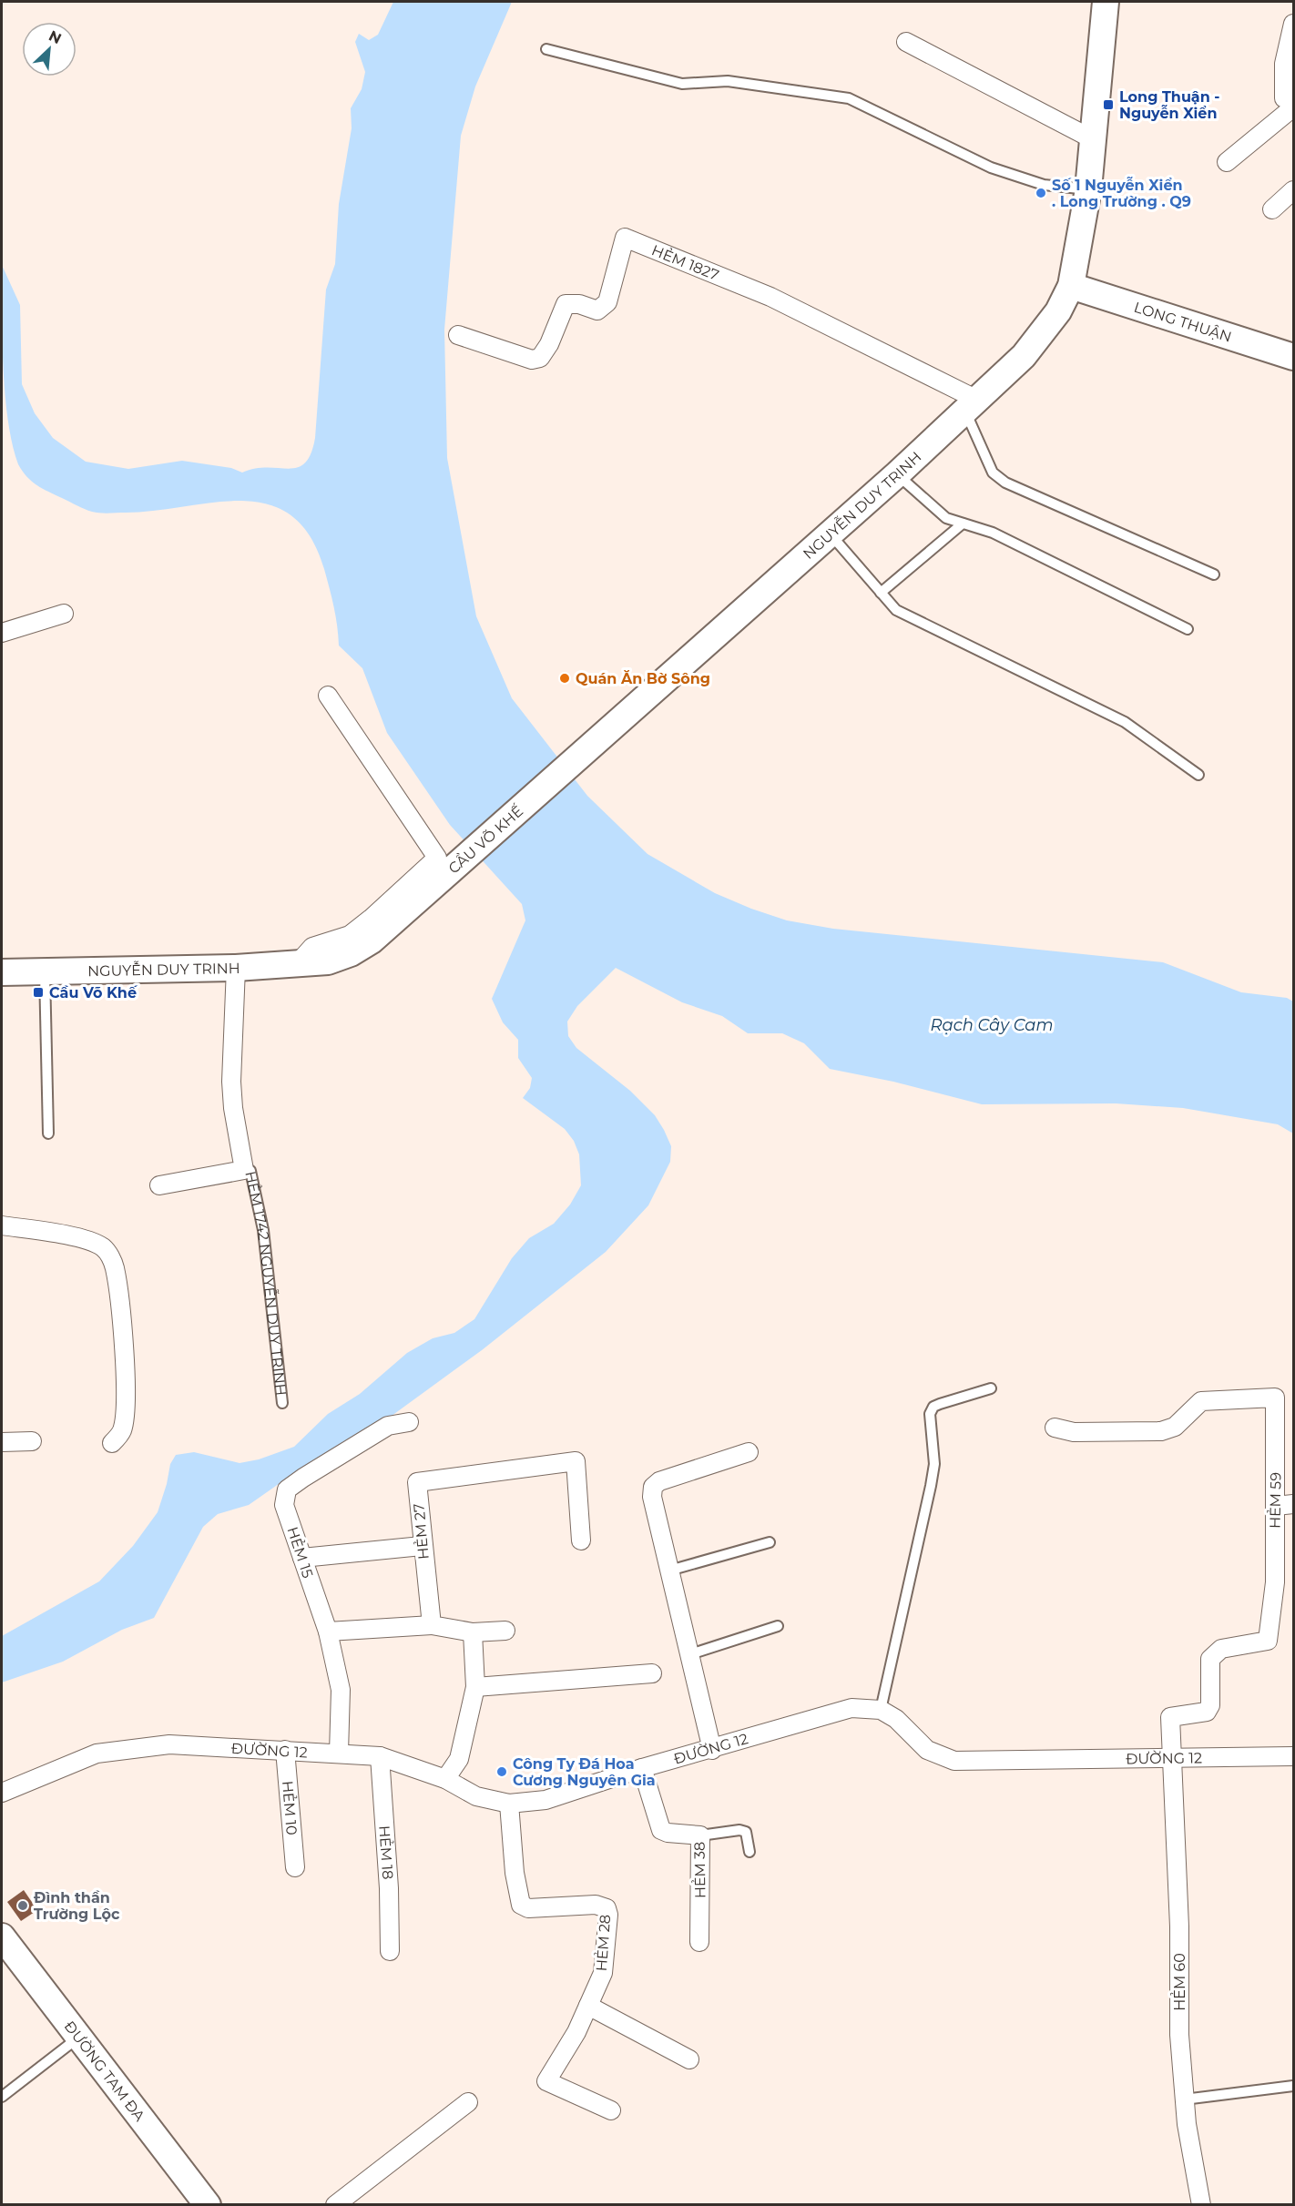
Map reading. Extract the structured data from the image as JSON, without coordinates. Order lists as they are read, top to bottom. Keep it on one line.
{"streets":{"main road":["LONG THUẬN","NGUYỄN DUY TRINH","CẦU VÕ KHẾ","ĐƯỜNG TAM ĐA"],"street":["HẺM 1827","HẺM 1742 NGUYỄN DUY TRINH","HẺM 59","HẺM 27","HẺM 15","ĐƯỜNG 12","HẺM 10","HẺM 18","HẺM 38","HẺM 28","HẺM 60"]},"crossings":[["HẺM 1827","NGUYỄN DUY TRINH"],["LONG THUẬN","NGUYỄN DUY TRINH"],["NGUYỄN DUY TRINH","CẦU VÕ KHẾ"],["NGUYỄN DUY TRINH","HẺM 1742 NGUYỄN DUY TRINH"],["HẺM 59","ĐƯỜNG 12"],["HẺM 59","HẺM 60"],["HẺM 15","ĐƯỜNG 12"],["ĐƯỜNG 12","HẺM 10"],["ĐƯỜNG 12","HẺM 18"],["ĐƯỜNG 12","HẺM 38"],["ĐƯỜNG 12","HẺM 28"],["ĐƯỜNG 12","HẺM 60"]],"water":["Rạch Cây Cam"],"places":{"transit":["Long Thuận - Nguyễn Xiển","Cầu Võ Khế"],"other":["Số 1 Nguyễn Xiển . Long Trường . Q9","Quán Ăn Bờ Sông","Công Ty Đá Hoa Cương Nguyên Gia","Đình thần Trường Lộc"]},"north":"top right"}
